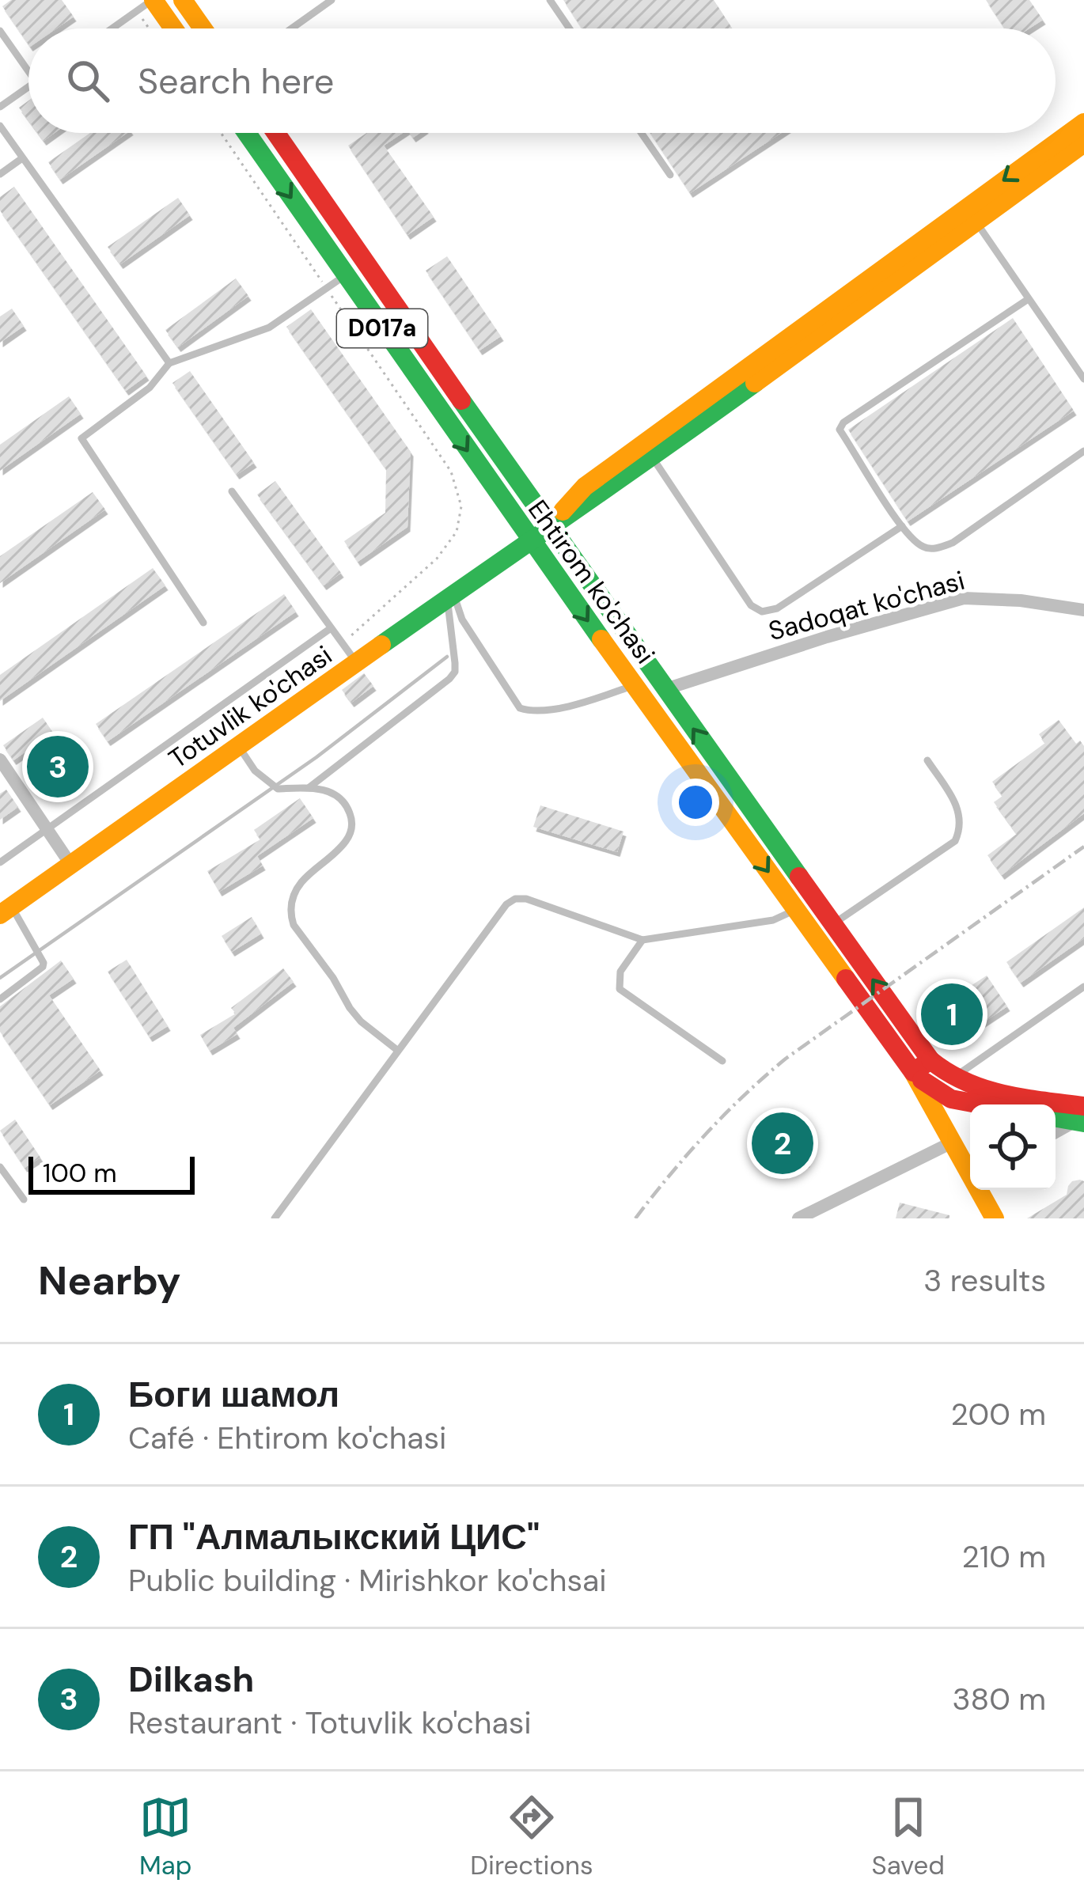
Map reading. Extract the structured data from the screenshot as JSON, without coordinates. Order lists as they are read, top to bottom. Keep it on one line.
{"streets":{"main road":["D017a","Ehtirom ko'chasi","Totuvlik ko'chasi"],"street":["Sadoqat ko'chasi"]},"crossings":[["Ehtirom ko'chasi","Sadoqat ko'chasi"],["Ehtirom ko'chasi","Totuvlik ko'chasi"]],"scale_bar":"100 m","page":{"search":"Search here","pins":["3","1","2"],"scale":"100 m","heading":["Nearby","3 results"],"list":[{"mark":"1","name":"Боги шамол","note":"Café · Ehtirom ko'chasi","value":"200 m"},{"mark":"2","name":"ГП \"Алмалыкский ЦИС\"","note":"Public building · Mirishkor ko'chsai","value":"210 m"},{"mark":"3","name":"Dilkash","note":"Restaurant · Totuvlik ko'chasi","value":"380 m"}],"nav":["Map","Directions","Saved"]}}
